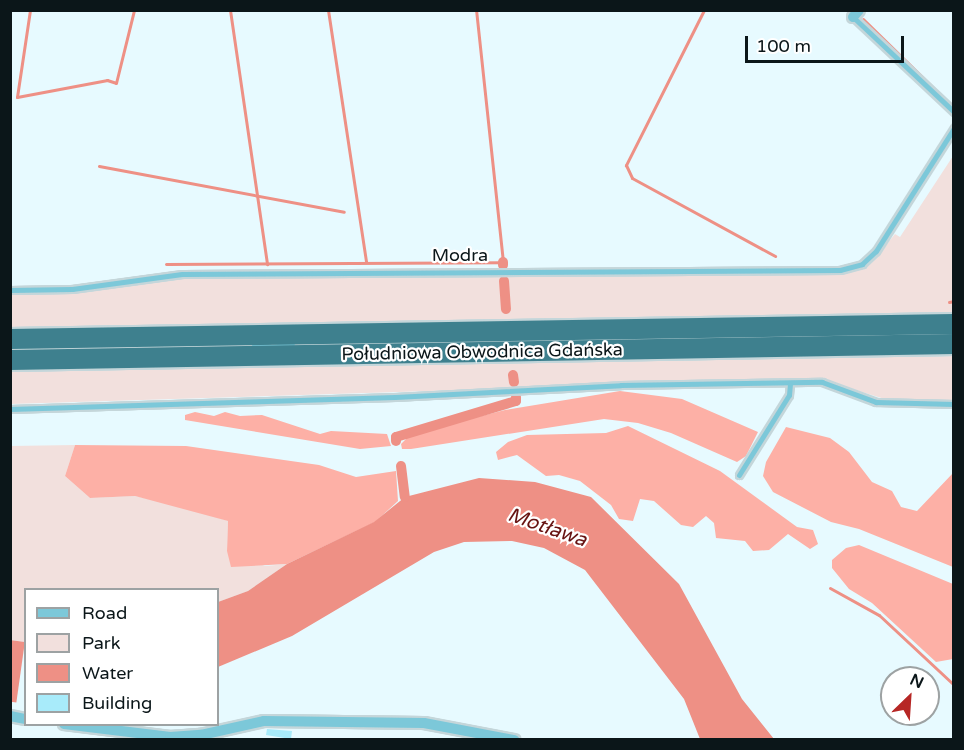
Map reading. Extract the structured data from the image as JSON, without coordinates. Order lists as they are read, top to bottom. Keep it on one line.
{"streets":{"highway":["Południowa Obwodnica Gdańska"],"lane":["Modra"]},"water":["Motława"],"legend":["Road","Park","Water","Building"],"scale_bar":"100 m","north":"top right"}
